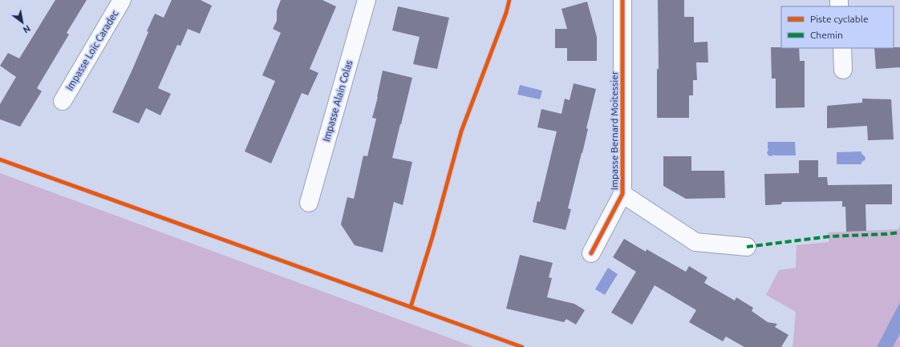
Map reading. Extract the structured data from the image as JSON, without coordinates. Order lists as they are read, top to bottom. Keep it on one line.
{"streets":{"street":["Impasse Loïc Caradec","Impasse Alain Colas","Impasse Bernard Moitessier"]},"legend":["Piste cyclable","Chemin"],"north":"bottom right"}
